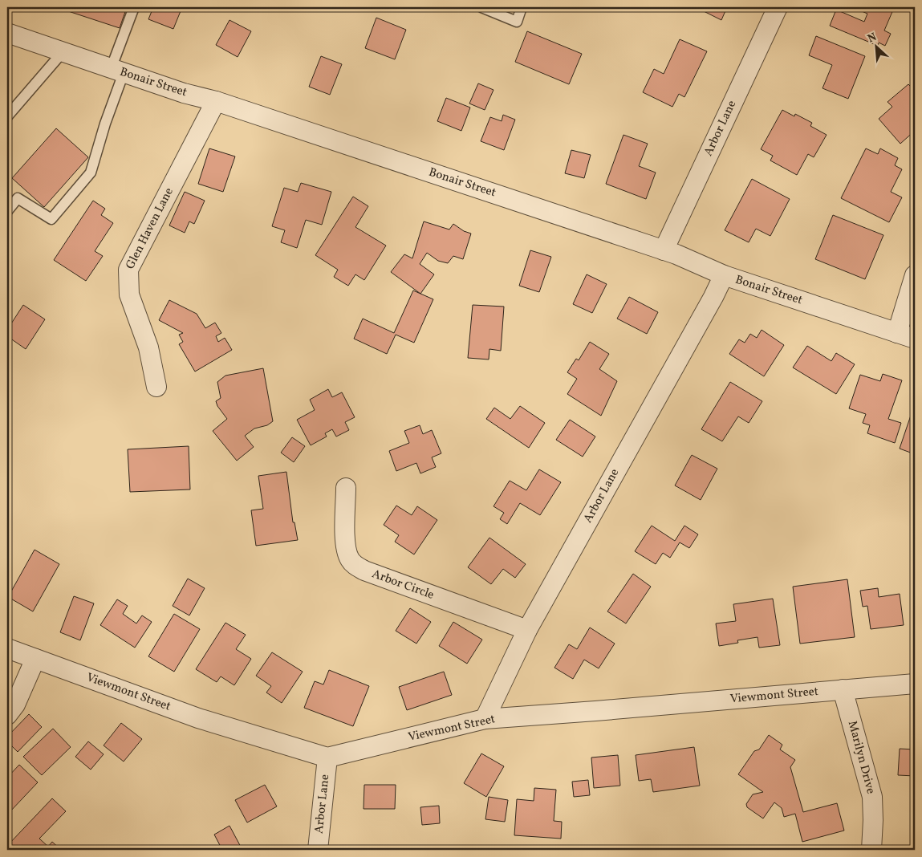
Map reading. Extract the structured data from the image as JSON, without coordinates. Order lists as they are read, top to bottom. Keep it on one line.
{"streets":{"street":["Bonair Street","Arbor Lane","Glen Haven Lane","Arbor Circle","Viewmont Street","Marilyn Drive"]},"crossings":[["Bonair Street","Arbor Lane"],["Bonair Street","Glen Haven Lane"],["Arbor Lane","Arbor Circle"],["Arbor Lane","Viewmont Street"],["Viewmont Street","Marilyn Drive"]],"north":"top left"}
